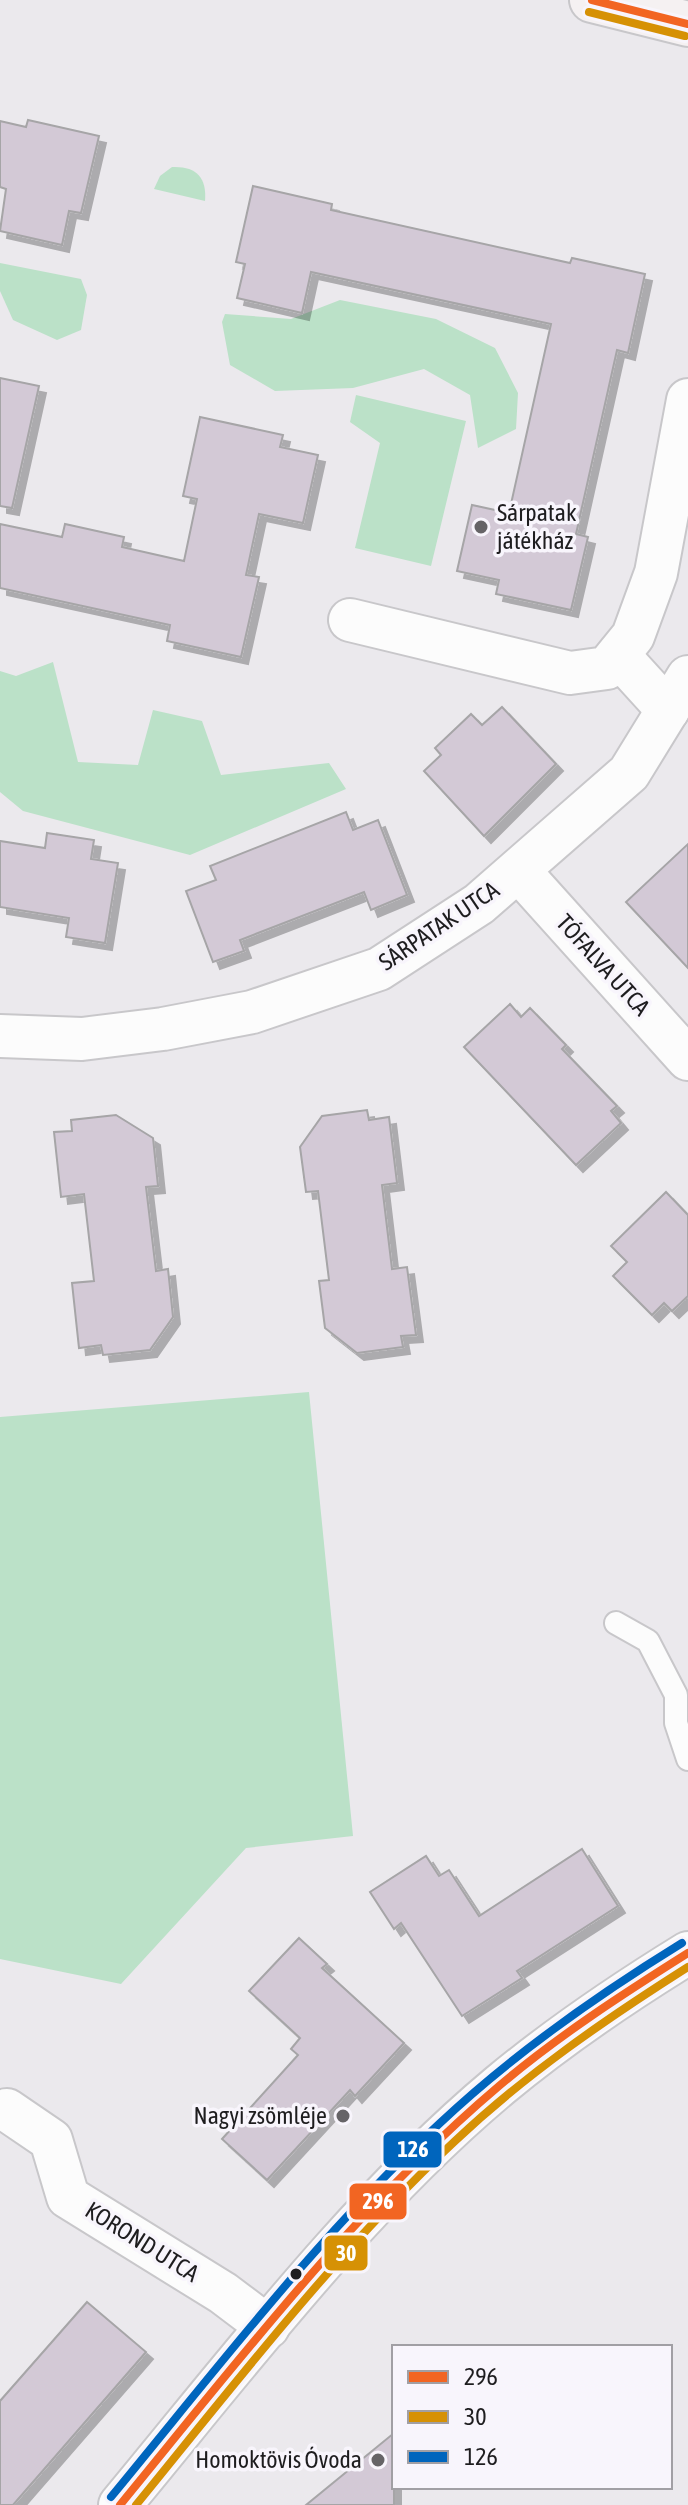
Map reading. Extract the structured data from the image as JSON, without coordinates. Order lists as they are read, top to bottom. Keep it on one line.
{"streets":{"street":["SÁRPATAK UTCA","TÓFALVA UTCA","KOROND UTCA"]},"crossings":[["SÁRPATAK UTCA","TÓFALVA UTCA"]],"places":["Sárpatak játékház","Nagyi zsömléje","Homoktövis Óvoda"],"lines":["transit line 296","transit line 30","transit line 126"],"legend":["296","30","126"]}
